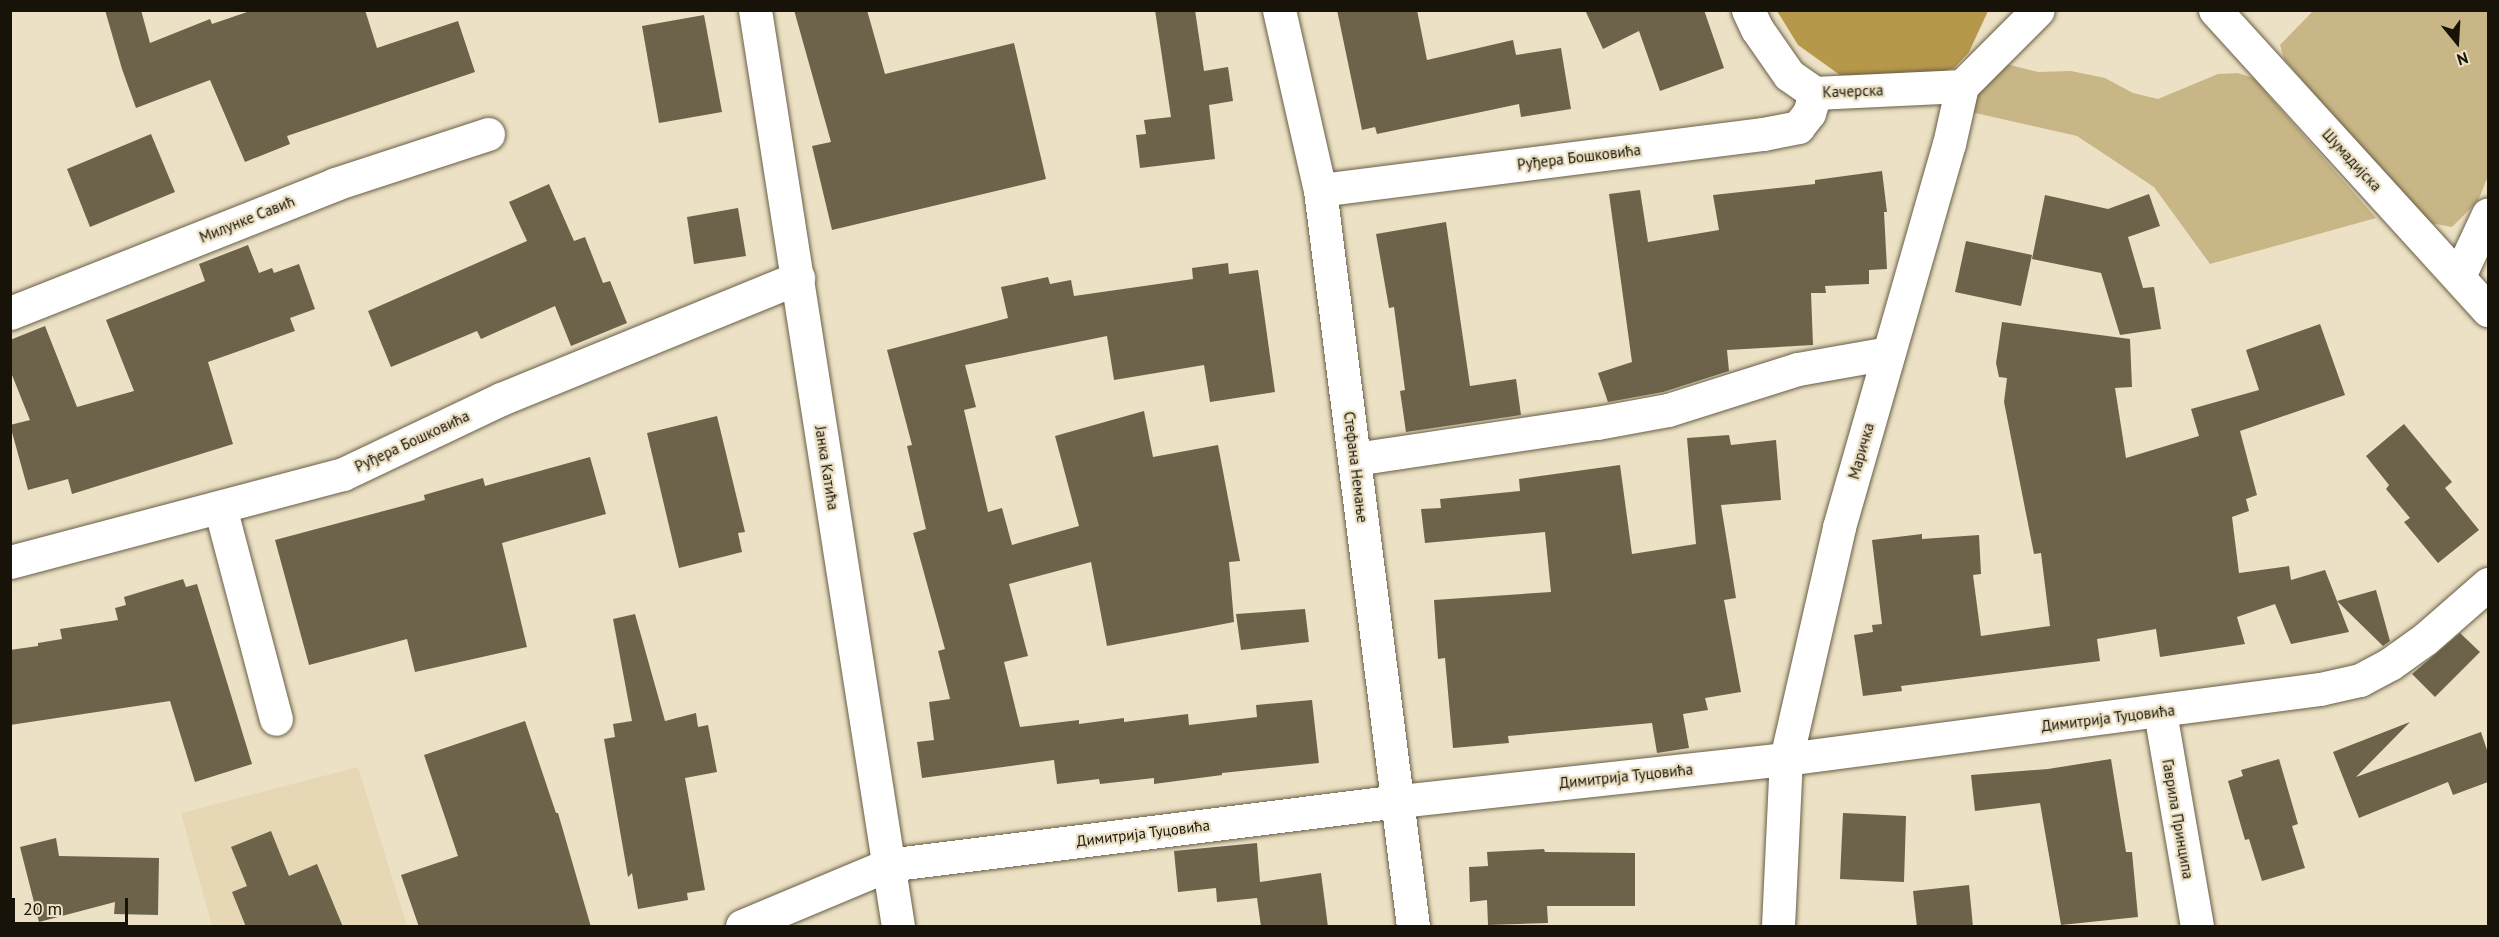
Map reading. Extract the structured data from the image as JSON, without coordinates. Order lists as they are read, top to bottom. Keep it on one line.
{"streets":{"street":["Качерска","Руђера Бошковића","Шумадијска","Милунке Савић","Маричка","Стефана Немање","Јанка Катића","Димитрија Туцовића","Гаврила Принципа"]},"crossings":[["Качерска","Руђера Бошковића"],["Качерска","Маричка"],["Руђера Бошковића","Стефана Немање"],["Руђера Бошковића","Јанка Катића"],["Маричка","Димитрија Туцовића"],["Стефана Немање","Димитрија Туцовића"],["Јанка Катића","Димитрија Туцовића"],["Димитрија Туцовића","Гаврила Принципа"]],"scale_bar":"20 m","north":"bottom"}
